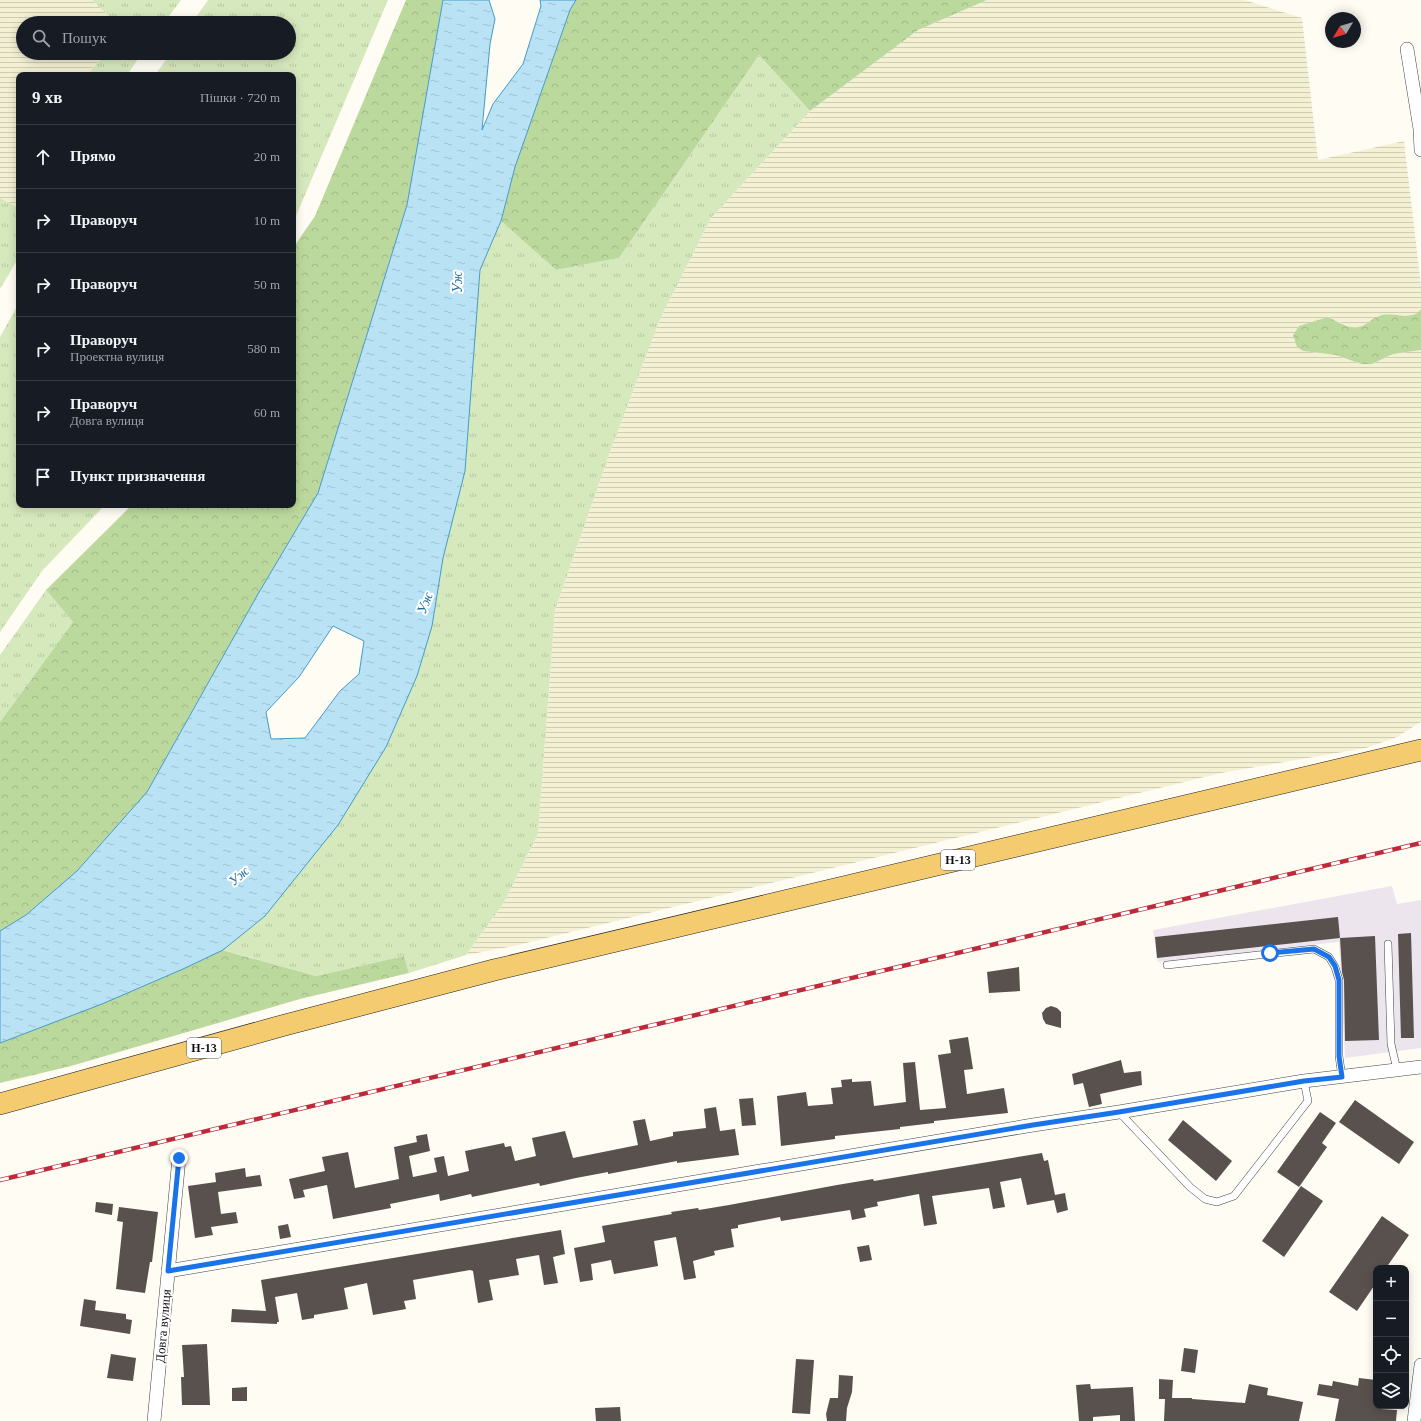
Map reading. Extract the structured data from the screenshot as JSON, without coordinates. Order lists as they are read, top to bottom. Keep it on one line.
{"streets":{"main road":["Н-13"],"street":["Довга вулиця"]},"water":["Уж"],"north":"bottom left","page":{"search":"Пошук","heading":["9 хв","Пішки · 720 m"],"list":[["Прямо","20 m"],["Праворуч","10 m"],["Праворуч","50 m"],["Праворуч","Проектна вулиця","580 m"],["Праворуч","Довга вулиця","60 m"],"Пункт призначення"],"map_buttons":["+","−"]}}
